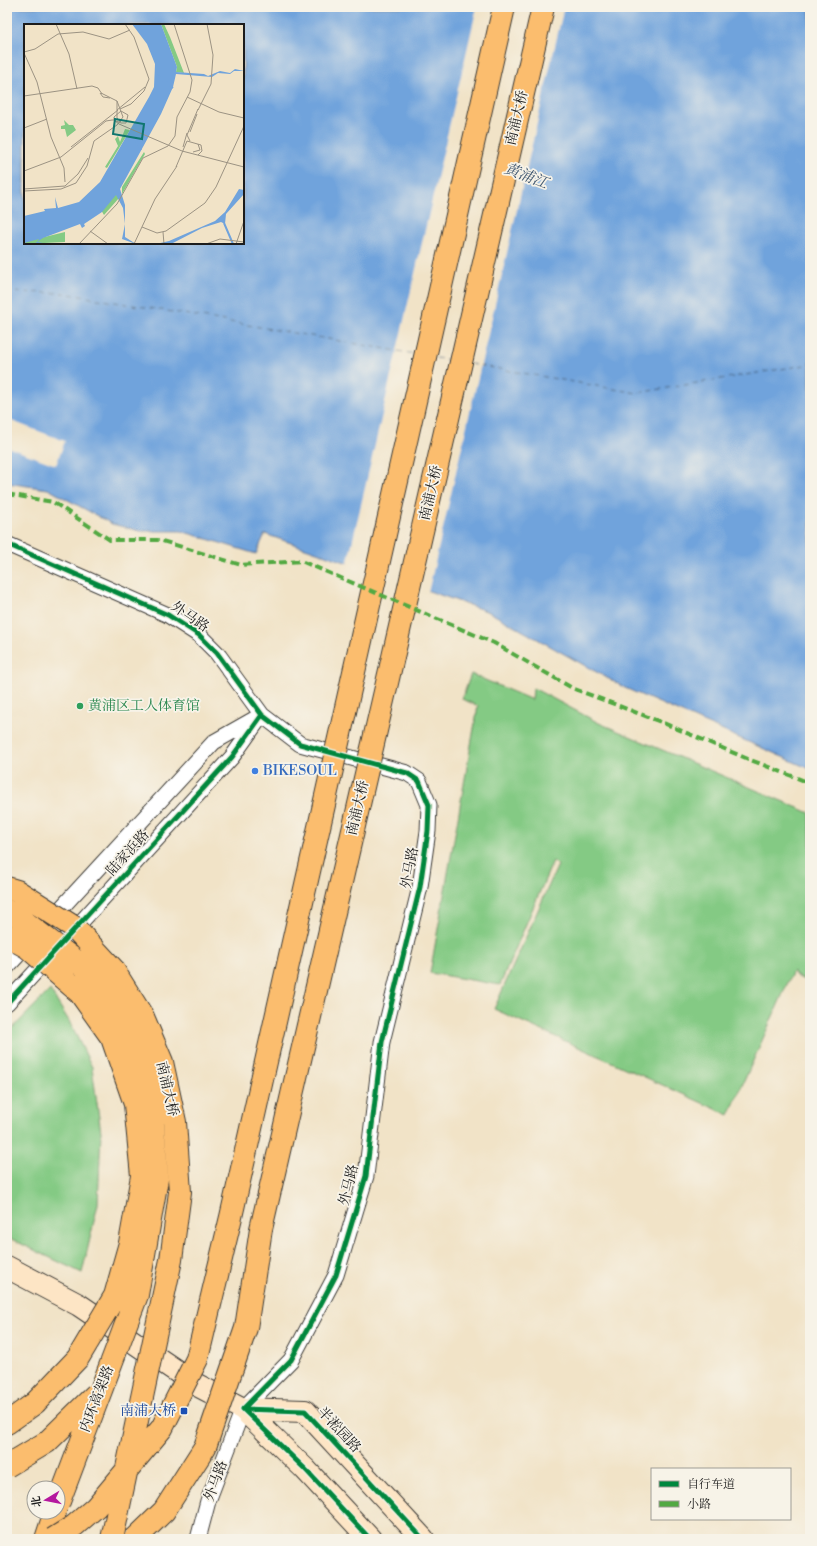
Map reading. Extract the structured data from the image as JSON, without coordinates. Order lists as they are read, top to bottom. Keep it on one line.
{"streets":{"highway":["南浦大桥","内环高架路"],"main road":["半淞园路"],"street":["外马路","陆家浜路"]},"crossings":[["南浦大桥","内环高架路"],["外马路","陆家浜路"],["外马路","半淞园路"]],"water":["黄浦江"],"places":{"other":["黄浦区工人体育馆","BIKESOUL"],"transit":["南浦大桥"]},"legend":["自行车道","小路"],"north":"left"}
